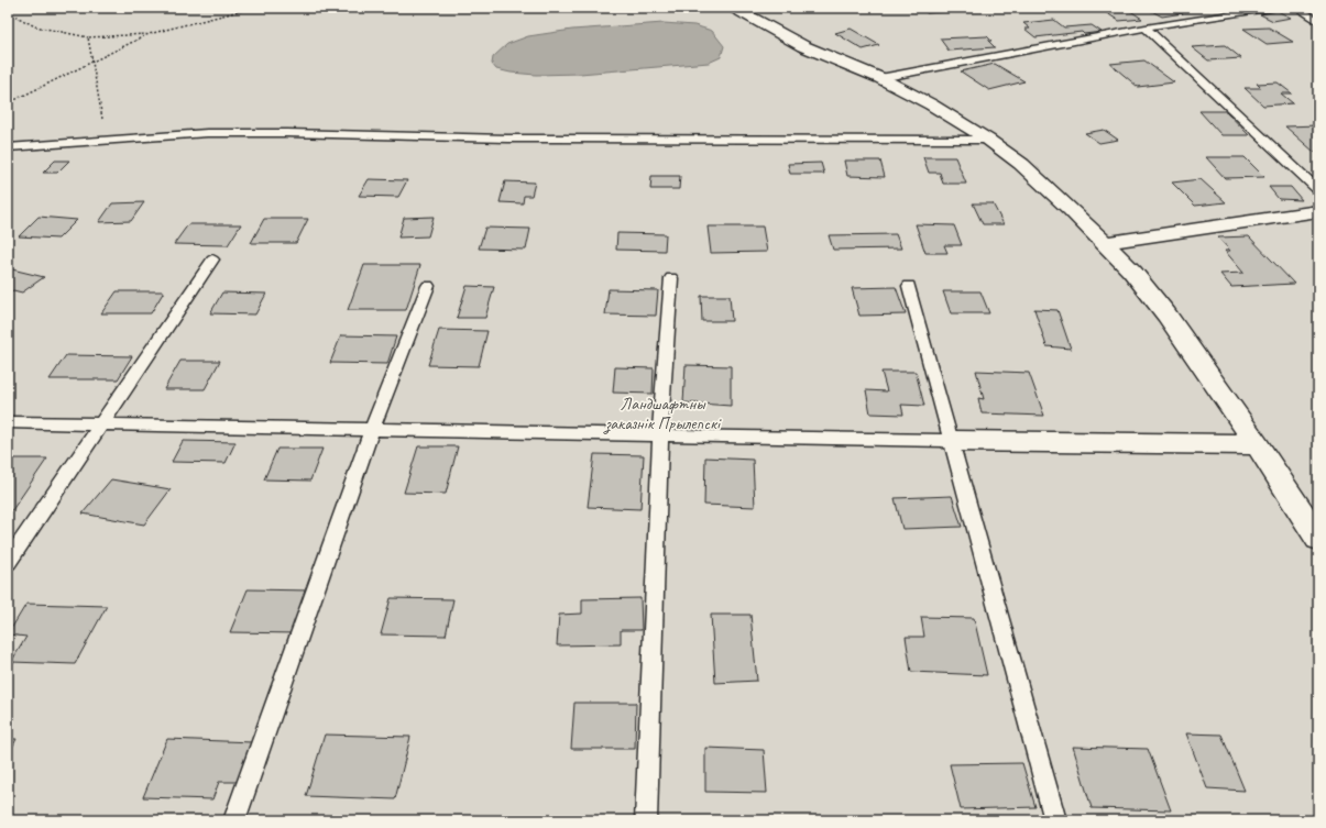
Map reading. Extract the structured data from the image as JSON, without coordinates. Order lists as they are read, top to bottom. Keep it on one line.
{"parks":["Ландшафтны заказнік Прылепскі"]}
